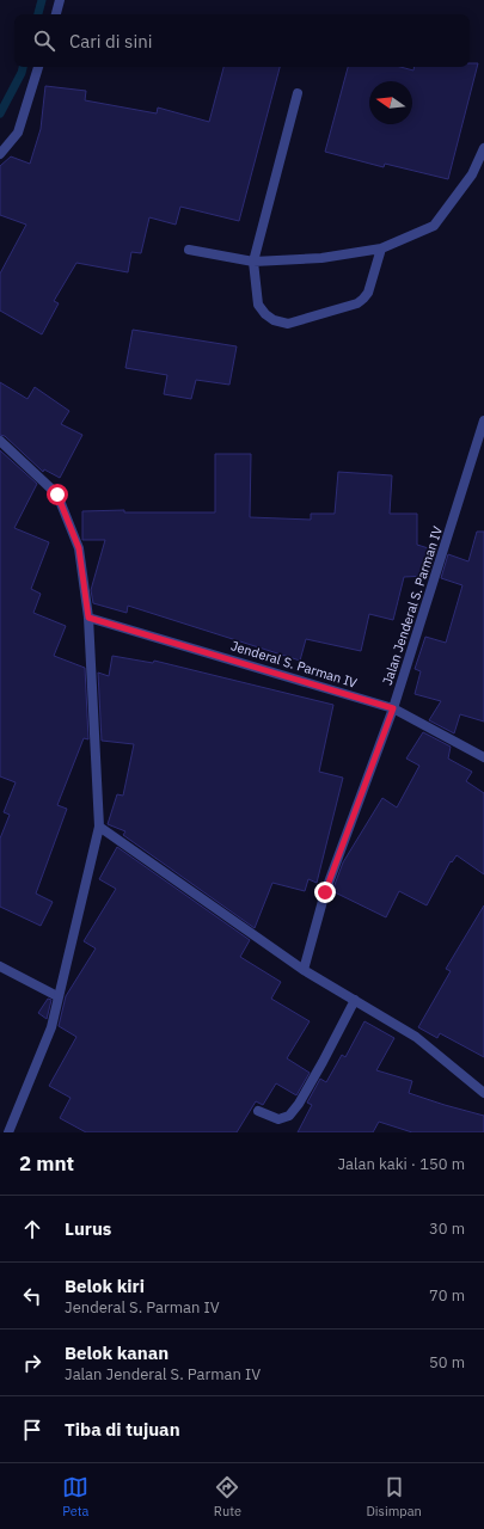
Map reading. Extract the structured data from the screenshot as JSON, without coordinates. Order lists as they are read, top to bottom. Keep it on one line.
{"streets":{"street":["Jalan Jenderal S. Parman IV","Jenderal S. Parman IV"]},"crossings":[["Jalan Jenderal S. Parman IV","Jenderal S. Parman IV"]],"north":"left","page":{"search":"Cari di sini","heading":["2 mnt","Jalan kaki · 150 m"],"list":[["Lurus","30 m"],["Belok kiri","Jenderal S. Parman IV","70 m"],["Belok kanan","Jalan Jenderal S. Parman IV","50 m"],"Tiba di tujuan"],"nav":["Peta","Rute","Disimpan"]}}
